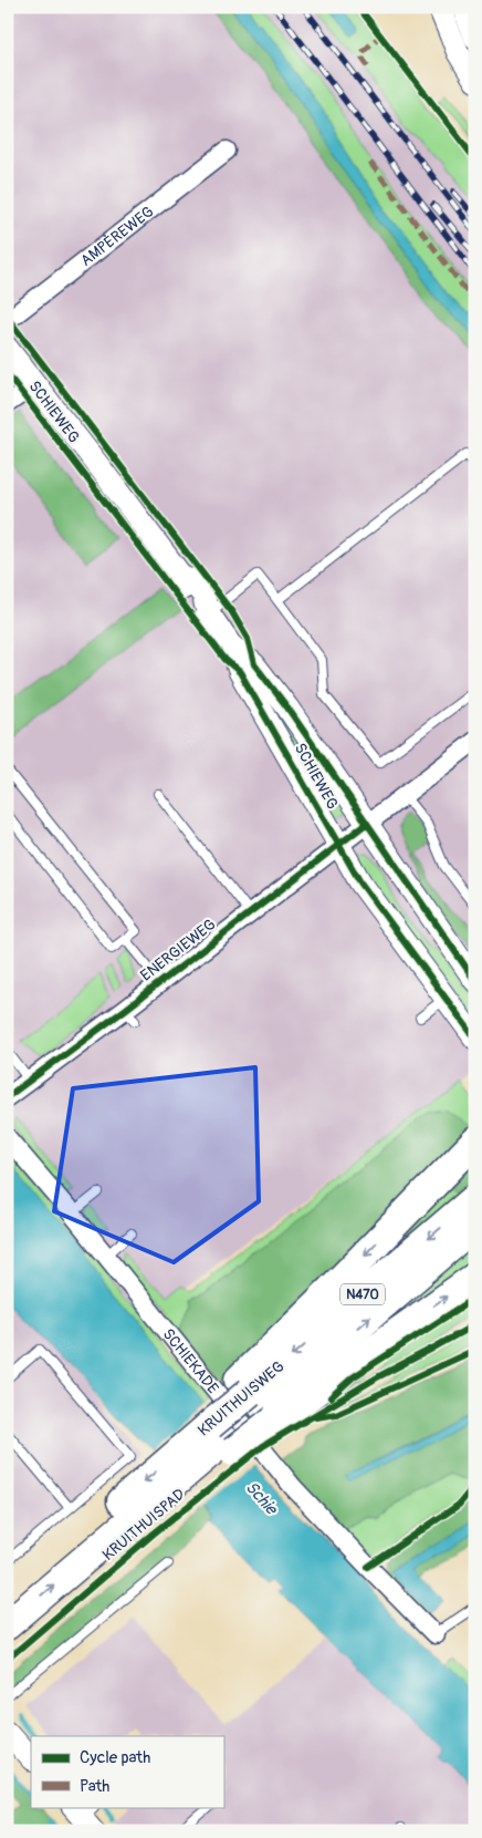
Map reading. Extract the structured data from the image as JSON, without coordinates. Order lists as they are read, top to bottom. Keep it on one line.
{"streets":{"highway":["N470","KRUITHUISWEG"],"street":["AMPÈREWEG","SCHIEWEG","ENERGIEWEG","SCHIEKADE"],"cycle path":["KRUITHUISPAD"]},"crossings":[["SCHIEWEG","ENERGIEWEG"],["N470","KRUITHUISWEG"]],"water":["Schie"],"legend":["Cycle path","Path"]}
